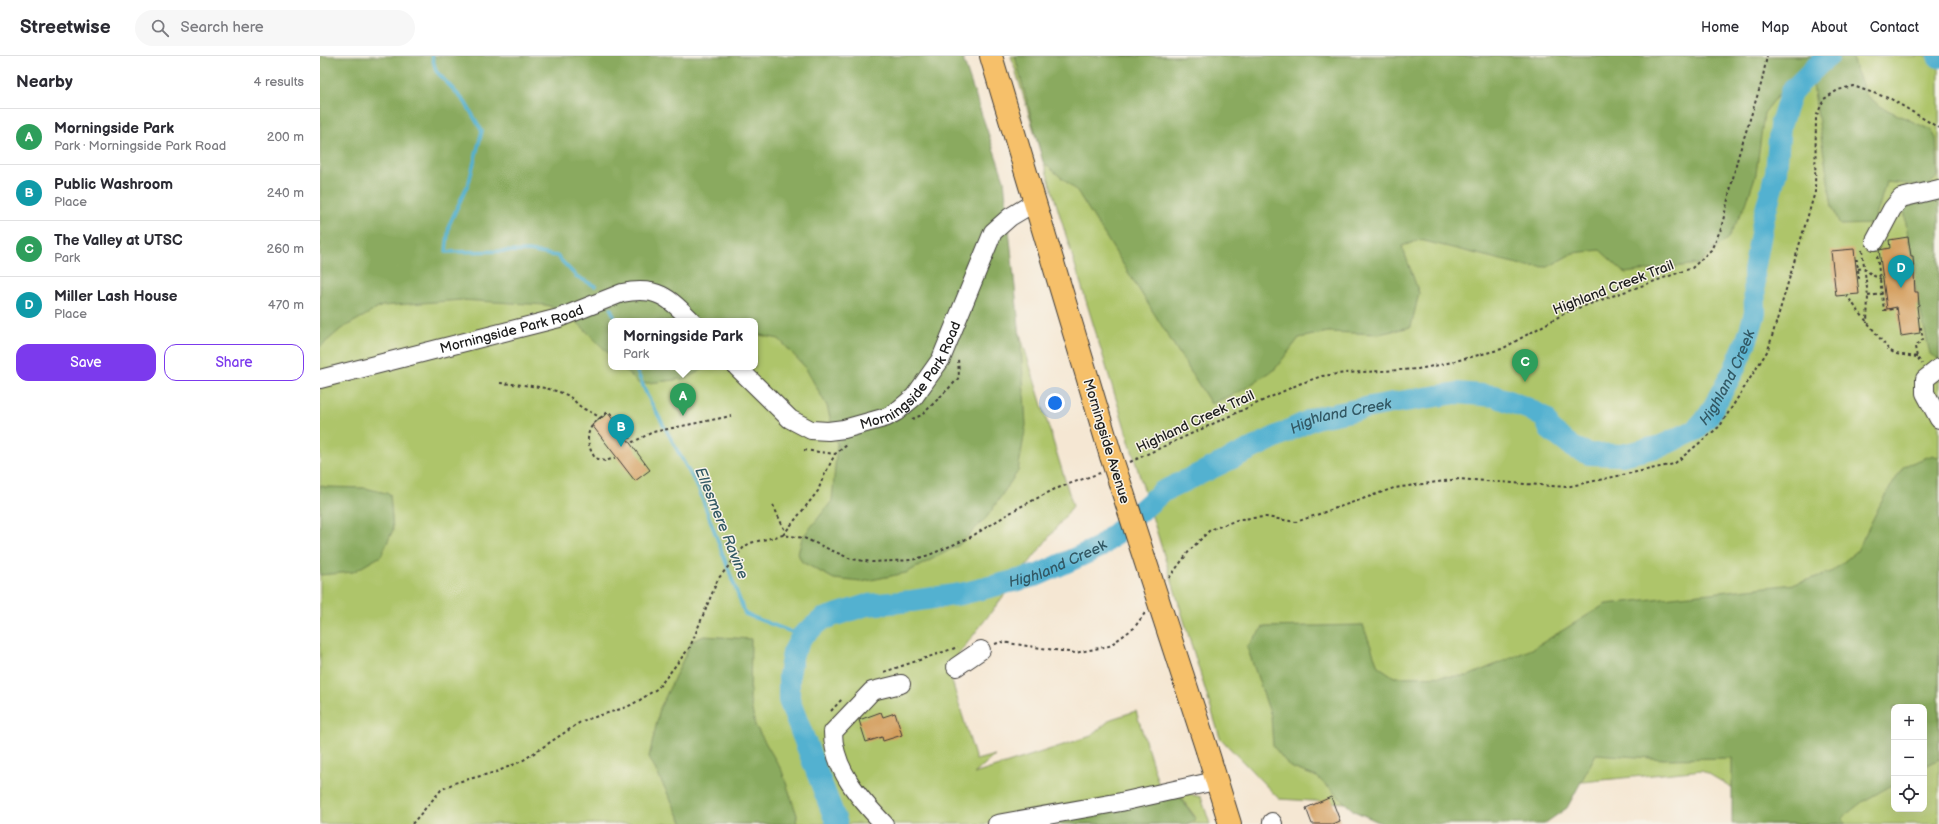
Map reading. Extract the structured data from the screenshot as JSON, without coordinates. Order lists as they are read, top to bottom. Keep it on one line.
{"streets":{"main road":["Morningside Avenue"],"street":["Morningside Park Road"],"path":["Highland Creek Trail"]},"crossings":[["Highland Creek Trail","Morningside Avenue"],["Morningside Park Road","Morningside Avenue"]],"water":["Highland Creek","Ellesmere Ravine"],"page":{"header":"Streetwise","search":"Search here","nav":["Home","Map","About","Contact"],"heading":["Nearby","4 results"],"list":[{"mark":"A","name":"Morningside Park","note":"Park · Morningside Park Road","value":"200 m"},{"mark":"B","name":"Public Washroom","note":"Place","value":"240 m"},{"mark":"C","name":"The Valley at UTSC","note":"Park","value":"260 m"},{"mark":"D","name":"Miller Lash House","note":"Place","value":"470 m"}],"pins":["D","C","A","B"],"popup":["Morningside Park","Park"],"buttons":["Save","Share"],"map_buttons":["+","−"]}}
